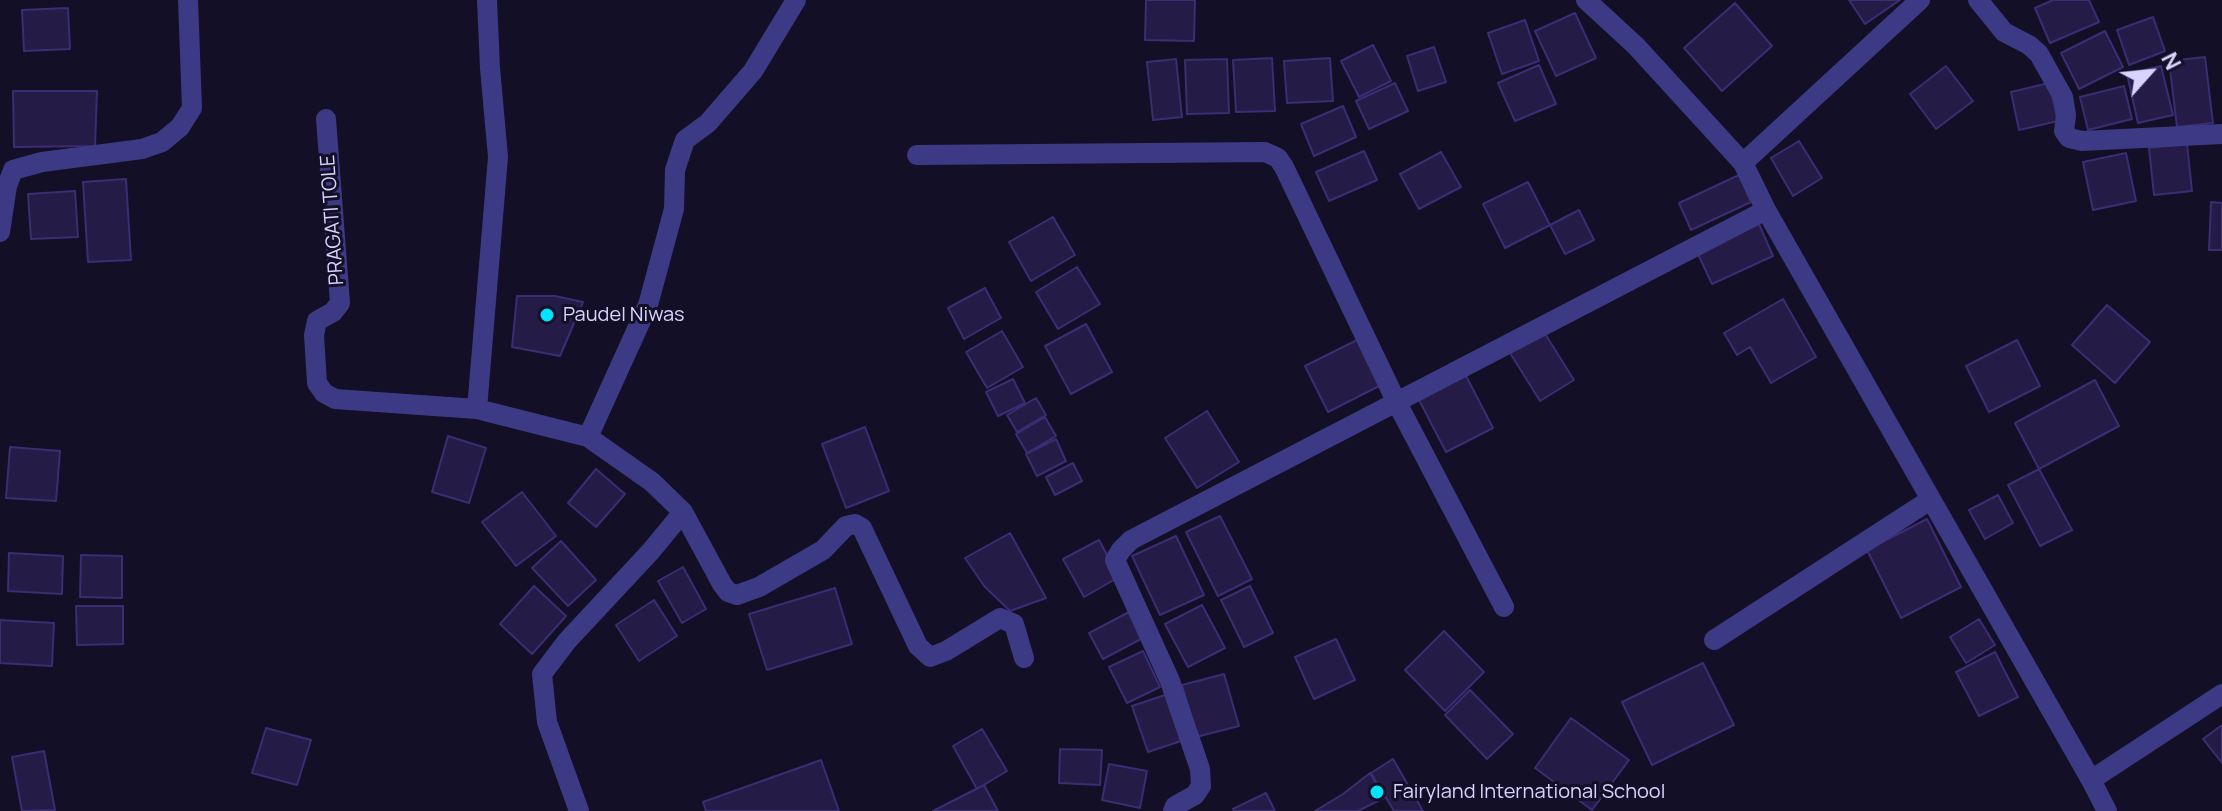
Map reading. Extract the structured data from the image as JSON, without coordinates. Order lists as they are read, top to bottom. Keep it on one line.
{"streets":{"street":["PRAGATI TOLE"]},"places":["Paudel Niwas","Fairyland International School"],"north":"top right"}
